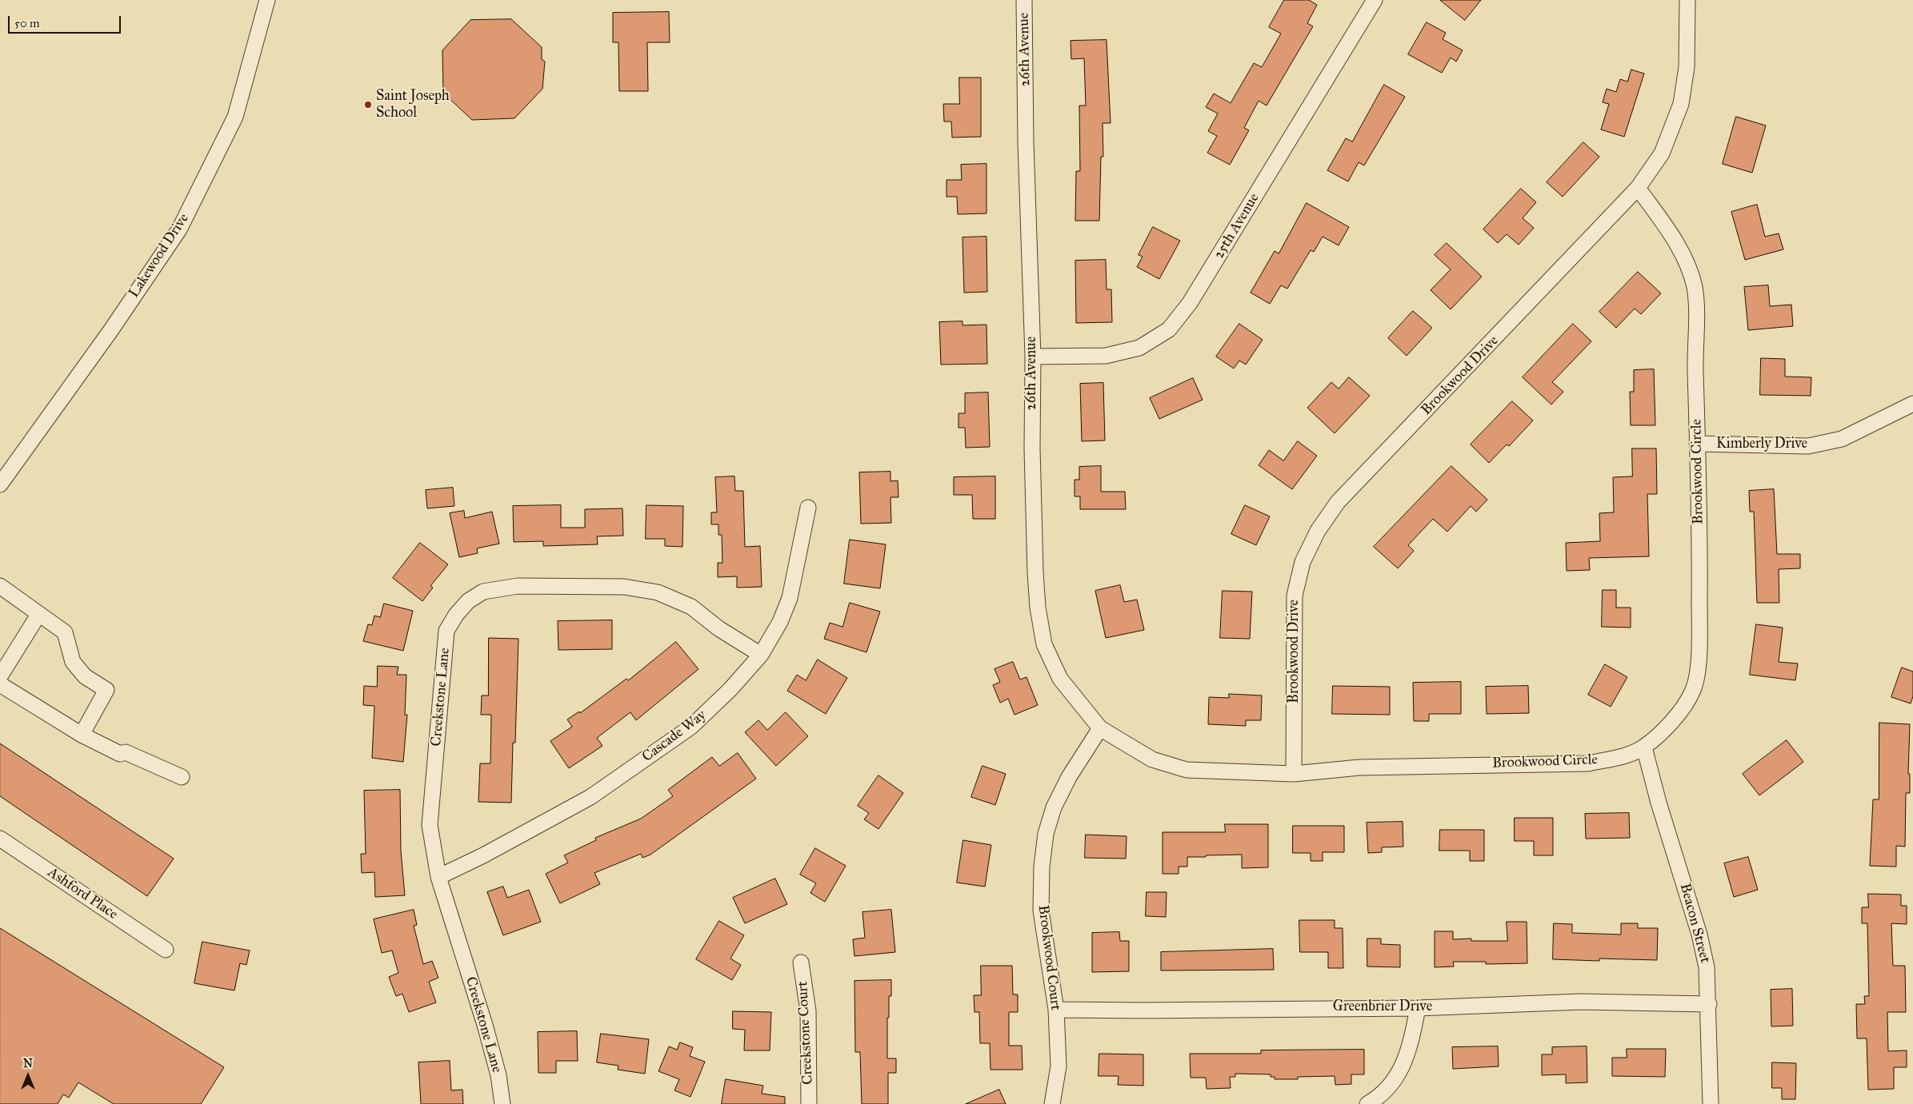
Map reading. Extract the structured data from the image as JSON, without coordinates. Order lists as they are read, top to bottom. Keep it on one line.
{"streets":{"street":["26th Avenue","25th Avenue","Lakewood Drive","Brookwood Drive","Kimberly Drive","Brookwood Circle","Creekstone Lane","Cascade Way","Ashford Place","Beacon Street","Brookwood Court","Greenbrier Drive","Creekstone Court"]},"crossings":[["26th Avenue","25th Avenue"],["26th Avenue","Brookwood Circle"],["26th Avenue","Brookwood Court"],["Brookwood Drive","Brookwood Circle"],["Kimberly Drive","Brookwood Circle"],["Brookwood Circle","Beacon Street"],["Brookwood Circle","Brookwood Court"],["Creekstone Lane","Cascade Way"],["Beacon Street","Greenbrier Drive"],["Brookwood Court","Greenbrier Drive"]],"places":["Saint Joseph School"],"scale_bar":"50 m","north":"top"}
